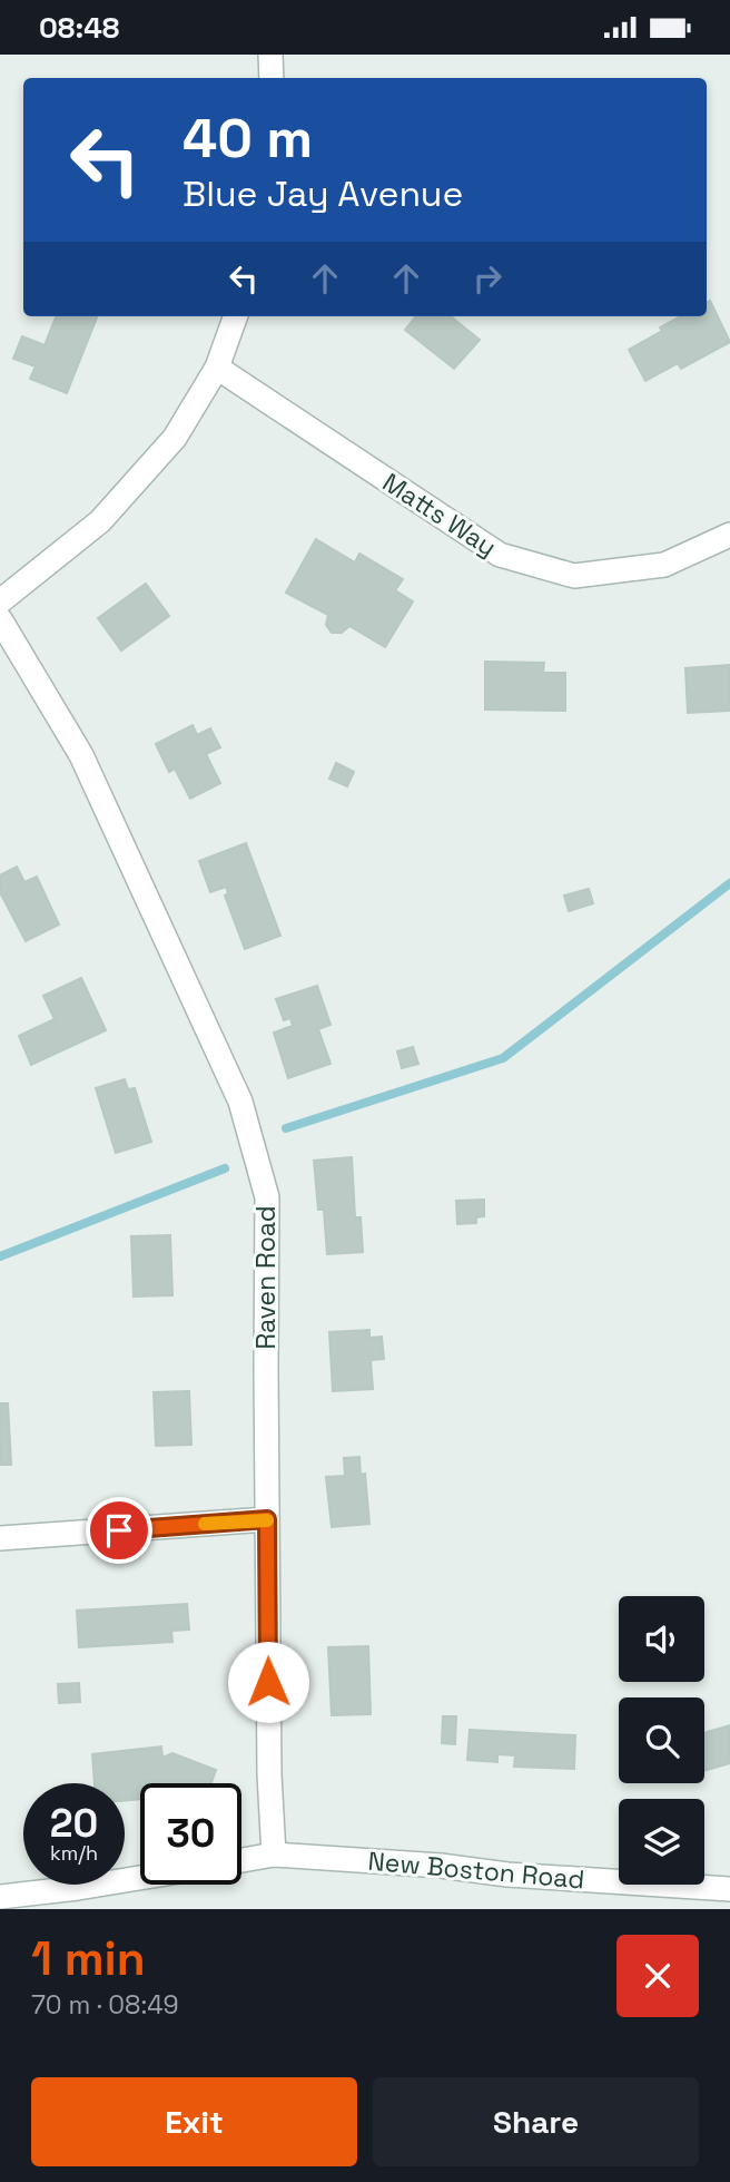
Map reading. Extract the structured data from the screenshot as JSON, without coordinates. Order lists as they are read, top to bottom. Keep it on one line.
{"streets":{"street":["Matts Way","Raven Road","New Boston Road"]},"crossings":[["Raven Road","New Boston Road"]],"page":{"status":"08:48","turn":["40 m","Blue Jay Avenue"],"speed":"20 km/h","limit":"30","heading":["1 min","70 m · 08:49"],"buttons":["Exit","Share"]}}
